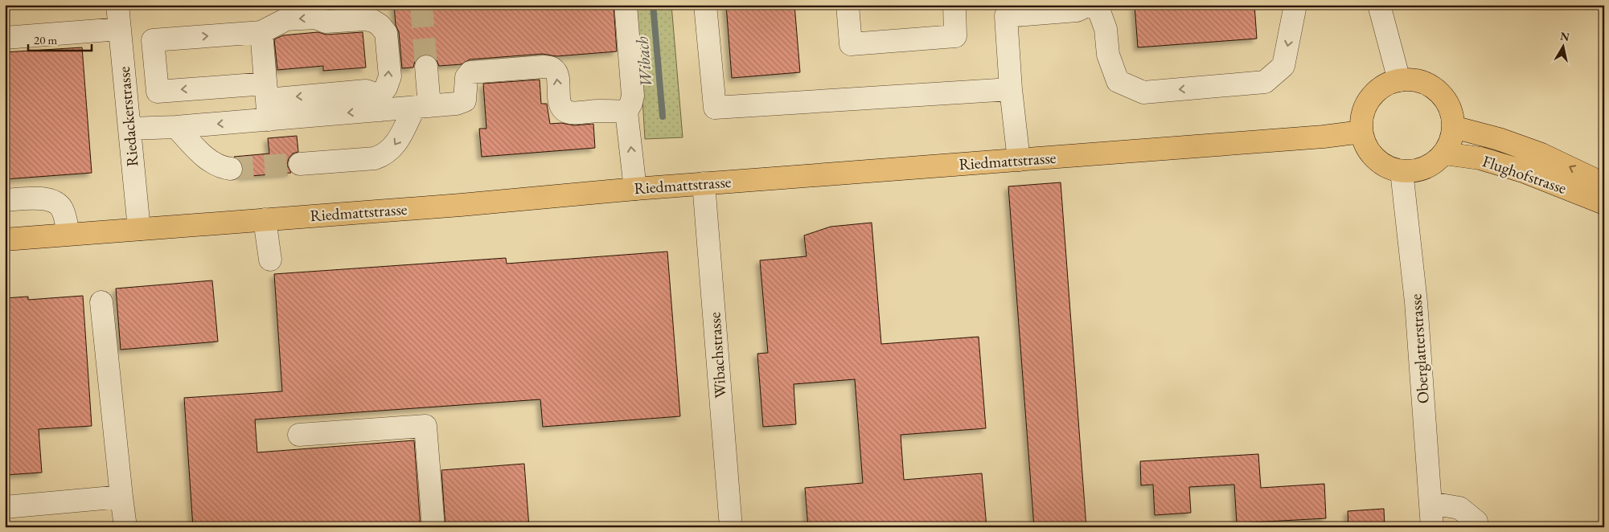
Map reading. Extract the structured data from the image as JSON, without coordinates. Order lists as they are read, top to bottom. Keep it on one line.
{"streets":{"main road":["Riedmattstrasse","Flughofstrasse"],"street":["Riedackerstrasse","Oberglatterstrasse","Wibachstrasse"]},"crossings":[["Riedackerstrasse","Riedmattstrasse"],["Riedmattstrasse","Flughofstrasse"],["Riedmattstrasse","Oberglatterstrasse"],["Riedmattstrasse","Wibachstrasse"],["Flughofstrasse","Oberglatterstrasse"]],"water":["Wibach"],"scale_bar":"20 m","north":"top"}
